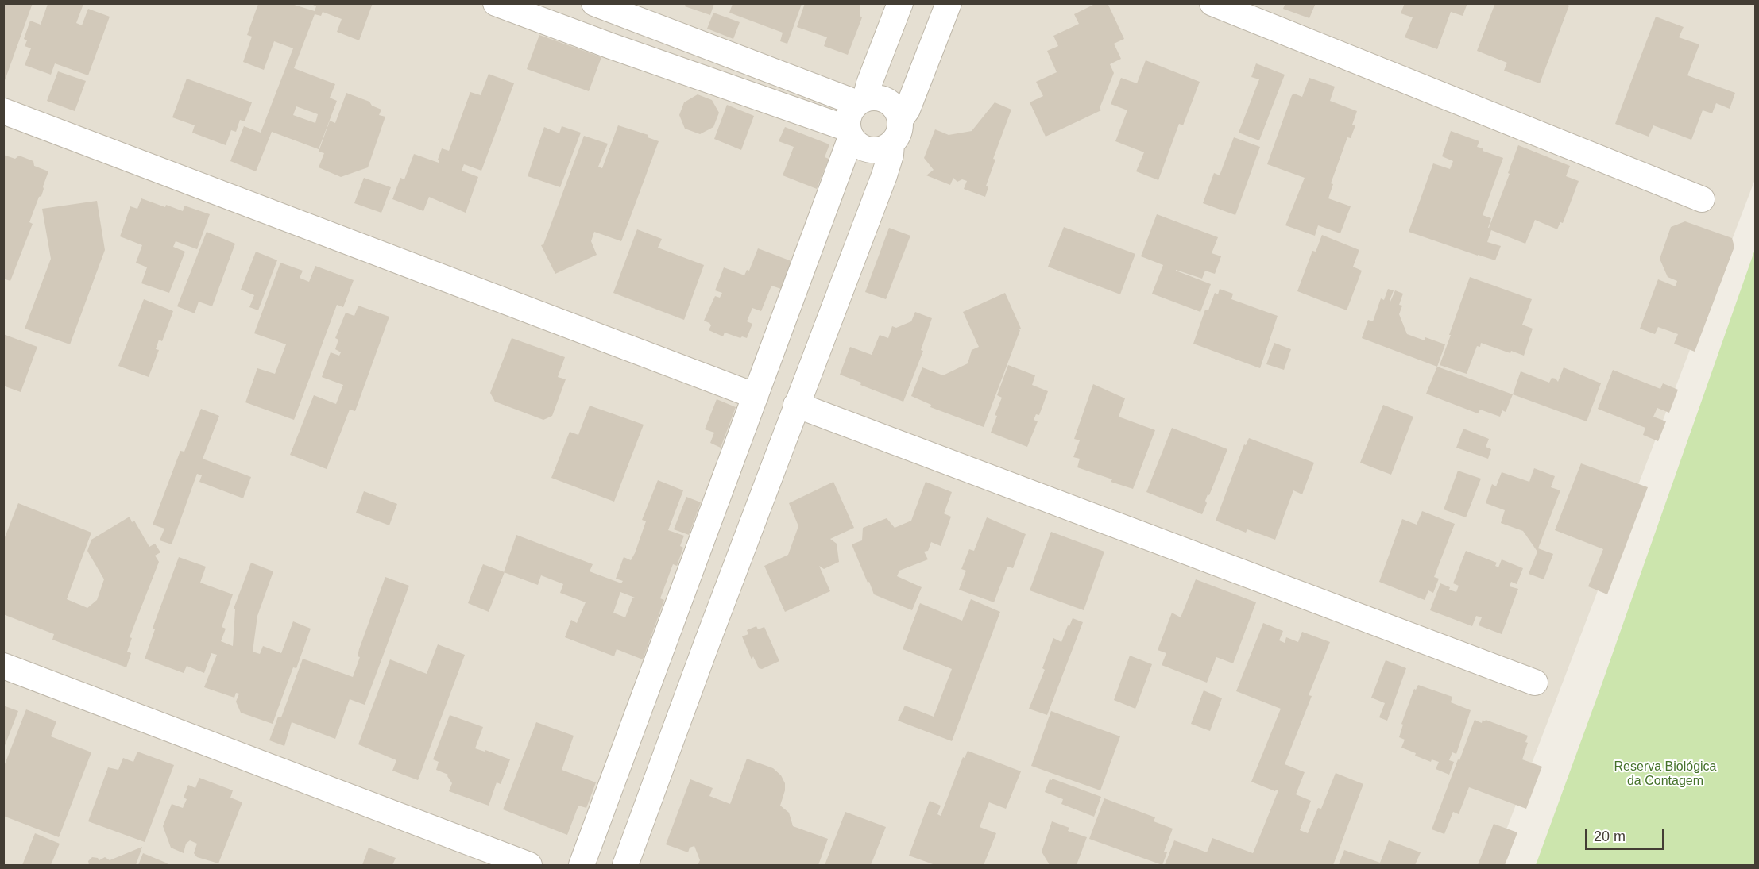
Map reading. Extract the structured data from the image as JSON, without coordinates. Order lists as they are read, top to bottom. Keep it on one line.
{"parks":["Reserva Biológica da Contagem"],"scale_bar":"20 m"}
